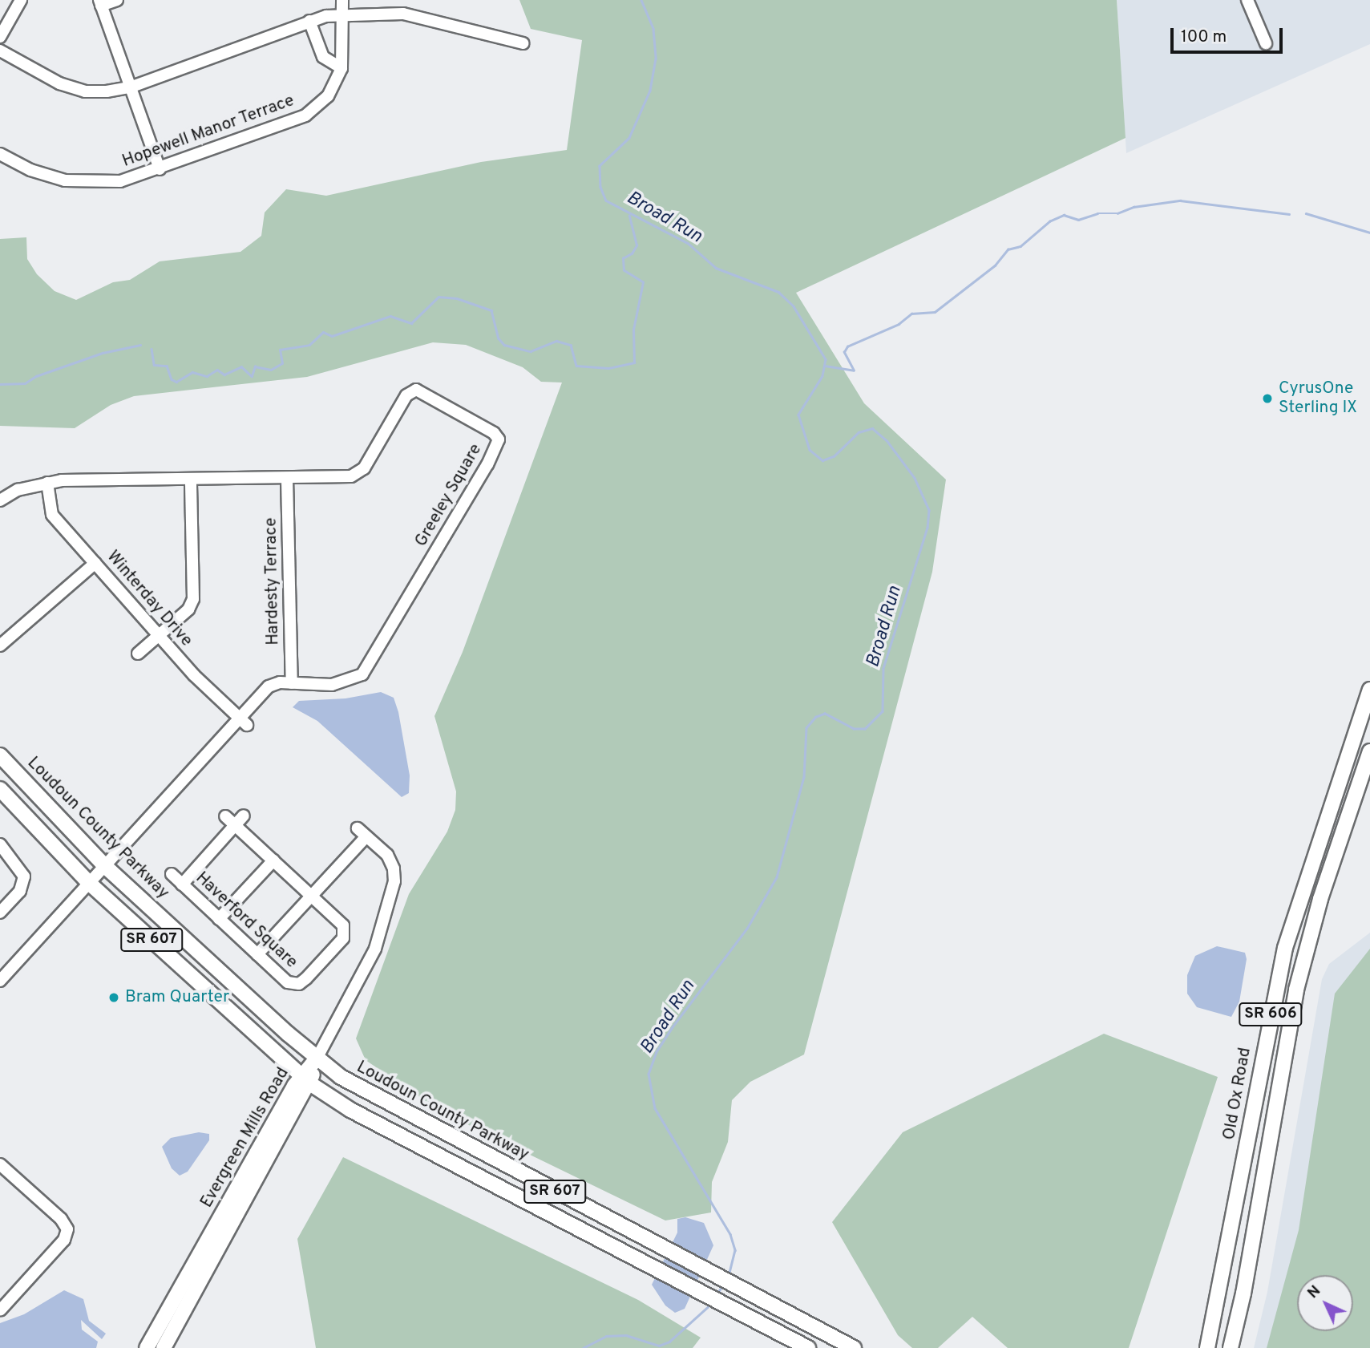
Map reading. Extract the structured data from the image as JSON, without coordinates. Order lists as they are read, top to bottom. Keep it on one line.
{"streets":{"main road":["Loudoun County Parkway","SR 607","SR 606","Old Ox Road","Evergreen Mills Road"],"street":["Hopewell Manor Terrace","Greeley Square","Hardesty Terrace","Winterday Drive","Haverford Square"]},"crossings":[["Greeley Square","Hardesty Terrace"],["Greeley Square","Winterday Drive"],["Greeley Square","Loudoun County Parkway"],["Greeley Square","SR 607"],["Loudoun County Parkway","Evergreen Mills Road"],["SR 607","Evergreen Mills Road"]],"water":["Broad Run"],"places":["CyrusOne Sterling IX","Bram Quarter"],"scale_bar":"100 m","north":"top left"}
